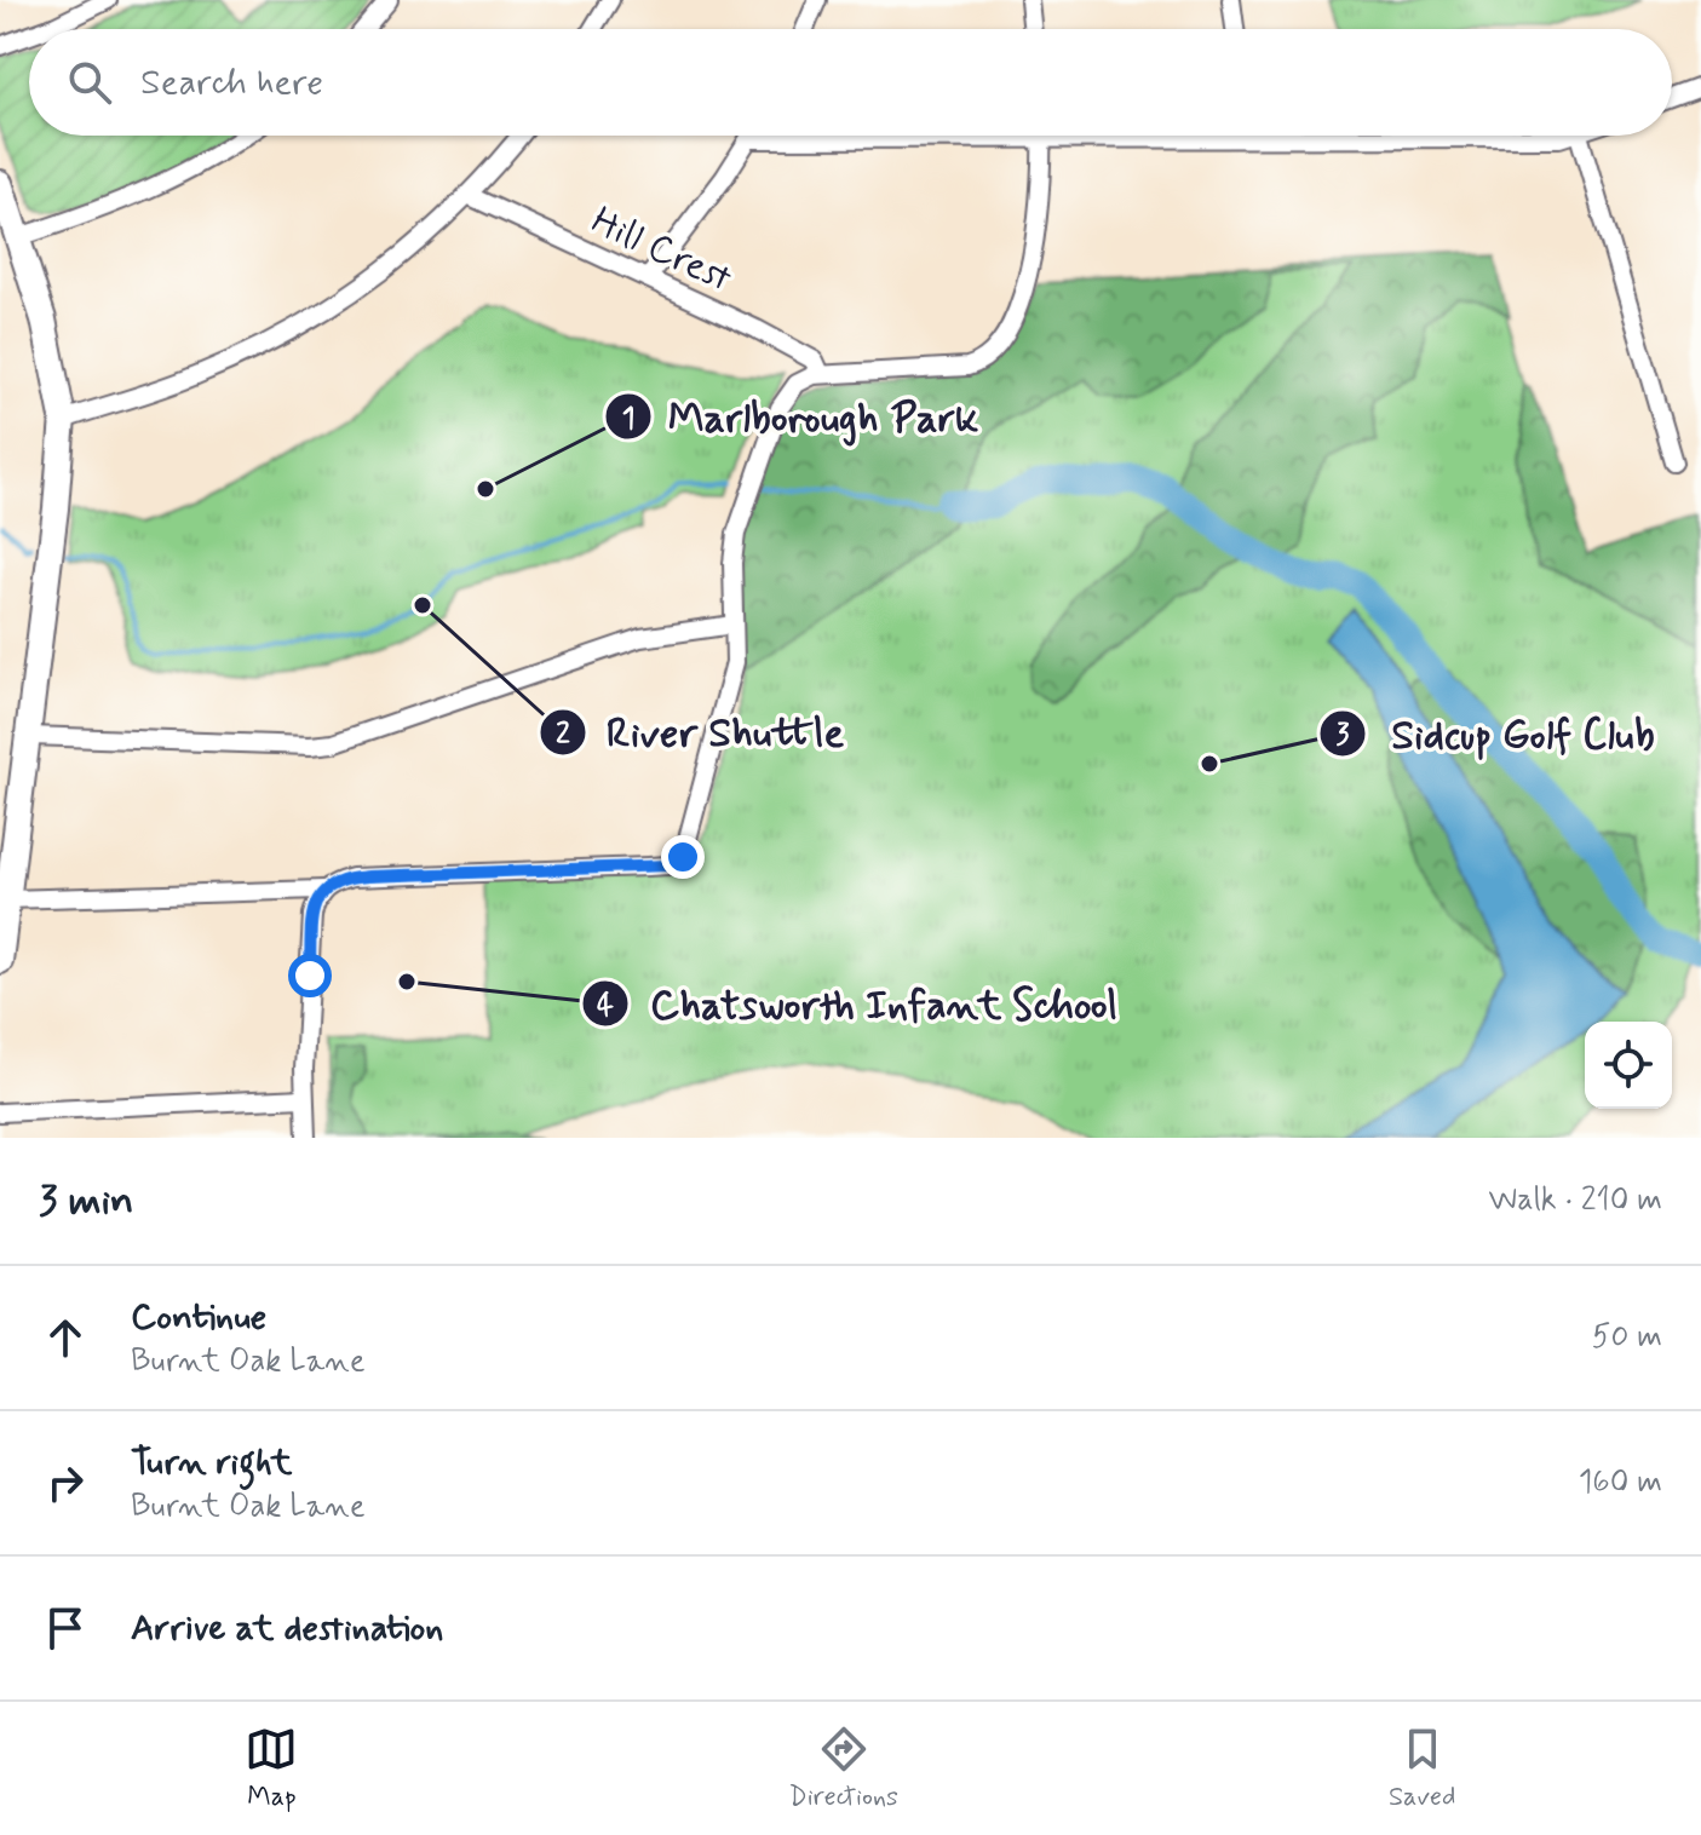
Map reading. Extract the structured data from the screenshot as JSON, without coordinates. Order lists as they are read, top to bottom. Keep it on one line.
{"streets":{"street":["Hill Crest"]},"places":["Marlborough Park","River Shuttle","Sidcup Golf Club","Chatsworth Infant School"],"page":{"search":"Search here","heading":["3 min","Walk · 210 m"],"list":[["Continue","Burnt Oak Lane","50 m"],["Turn right","Burnt Oak Lane","160 m"],"Arrive at destination"],"nav":["Map","Directions","Saved"]}}
